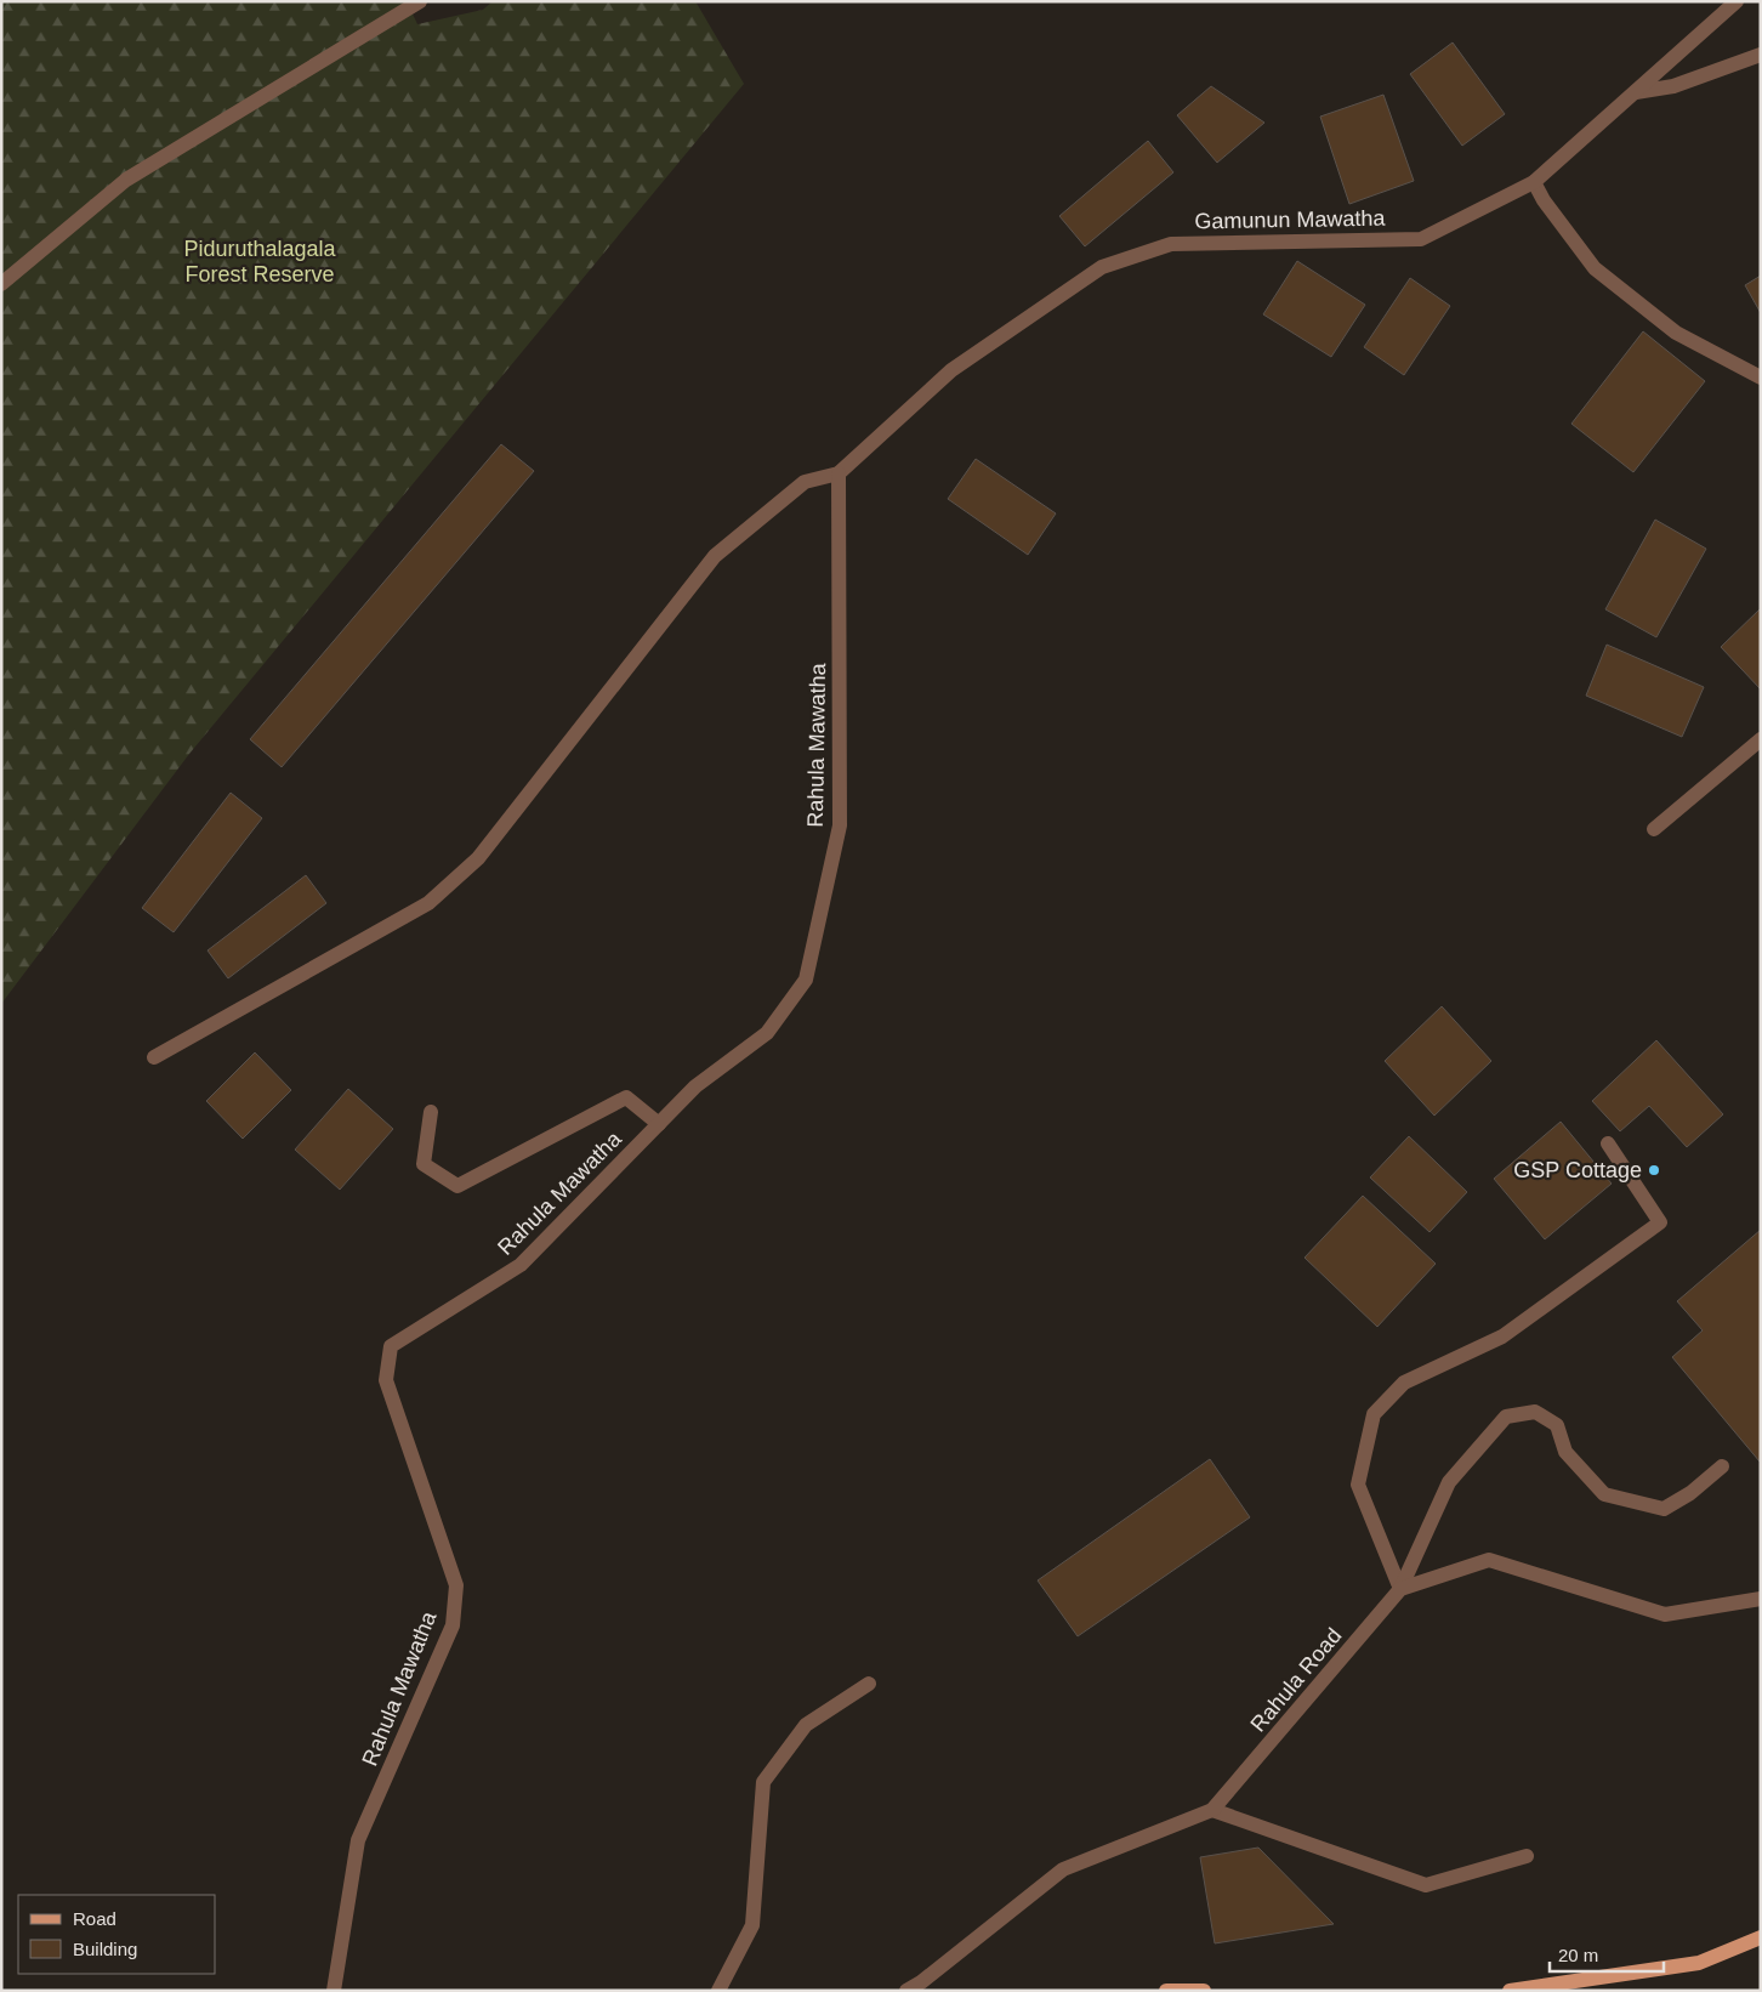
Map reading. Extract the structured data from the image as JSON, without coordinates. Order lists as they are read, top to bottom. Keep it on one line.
{"streets":{"street":["Gamunun Mawatha","Rahula Mawatha","Rahula Road"]},"crossings":[["Gamunun Mawatha","Rahula Mawatha"]],"parks":["Piduruthalagala Forest Reserve"],"places":["GSP Cottage"],"legend":["Road","Building"],"scale_bar":"20 m"}
